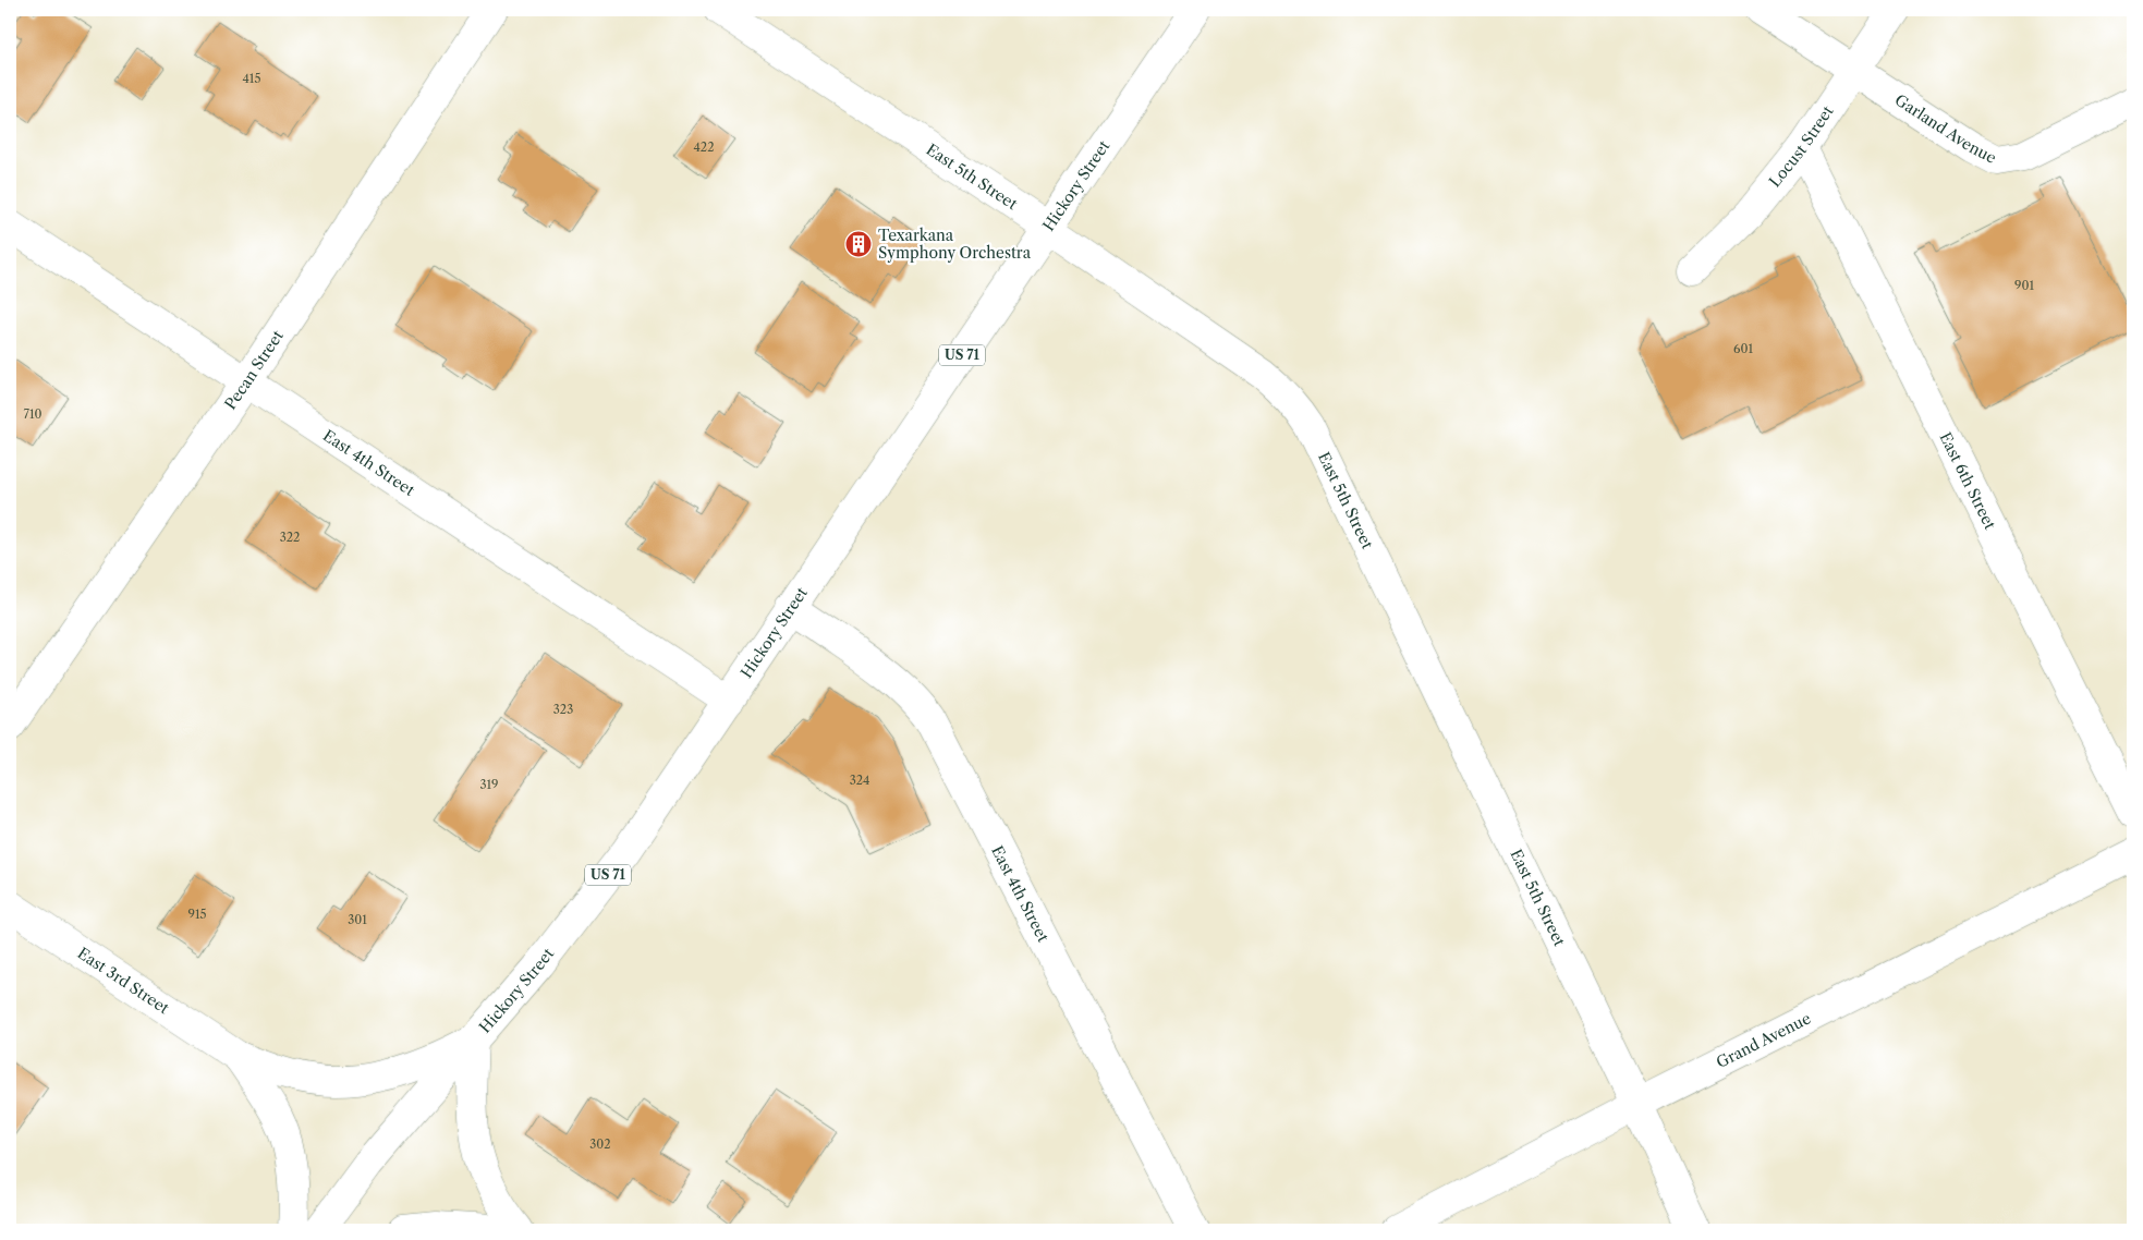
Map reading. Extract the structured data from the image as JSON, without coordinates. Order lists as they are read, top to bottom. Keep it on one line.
{"streets":{"street":["Garland Avenue","Locust Street","East 5th Street","Hickory Street","US 71","Pecan Street","East 4th Street","East 6th Street","East 3rd Street","Grand Avenue"]},"crossings":[["Garland Avenue","Locust Street"],["Locust Street","East 6th Street"],["East 5th Street","Hickory Street"],["East 5th Street","Grand Avenue"],["Hickory Street","East 4th Street"],["Pecan Street","East 4th Street"]],"places":{"building":["Texarkana Symphony Orchestra"]},"house_numbers":["415","422","901","601","710","322","323","324","319","915","301","302"]}
